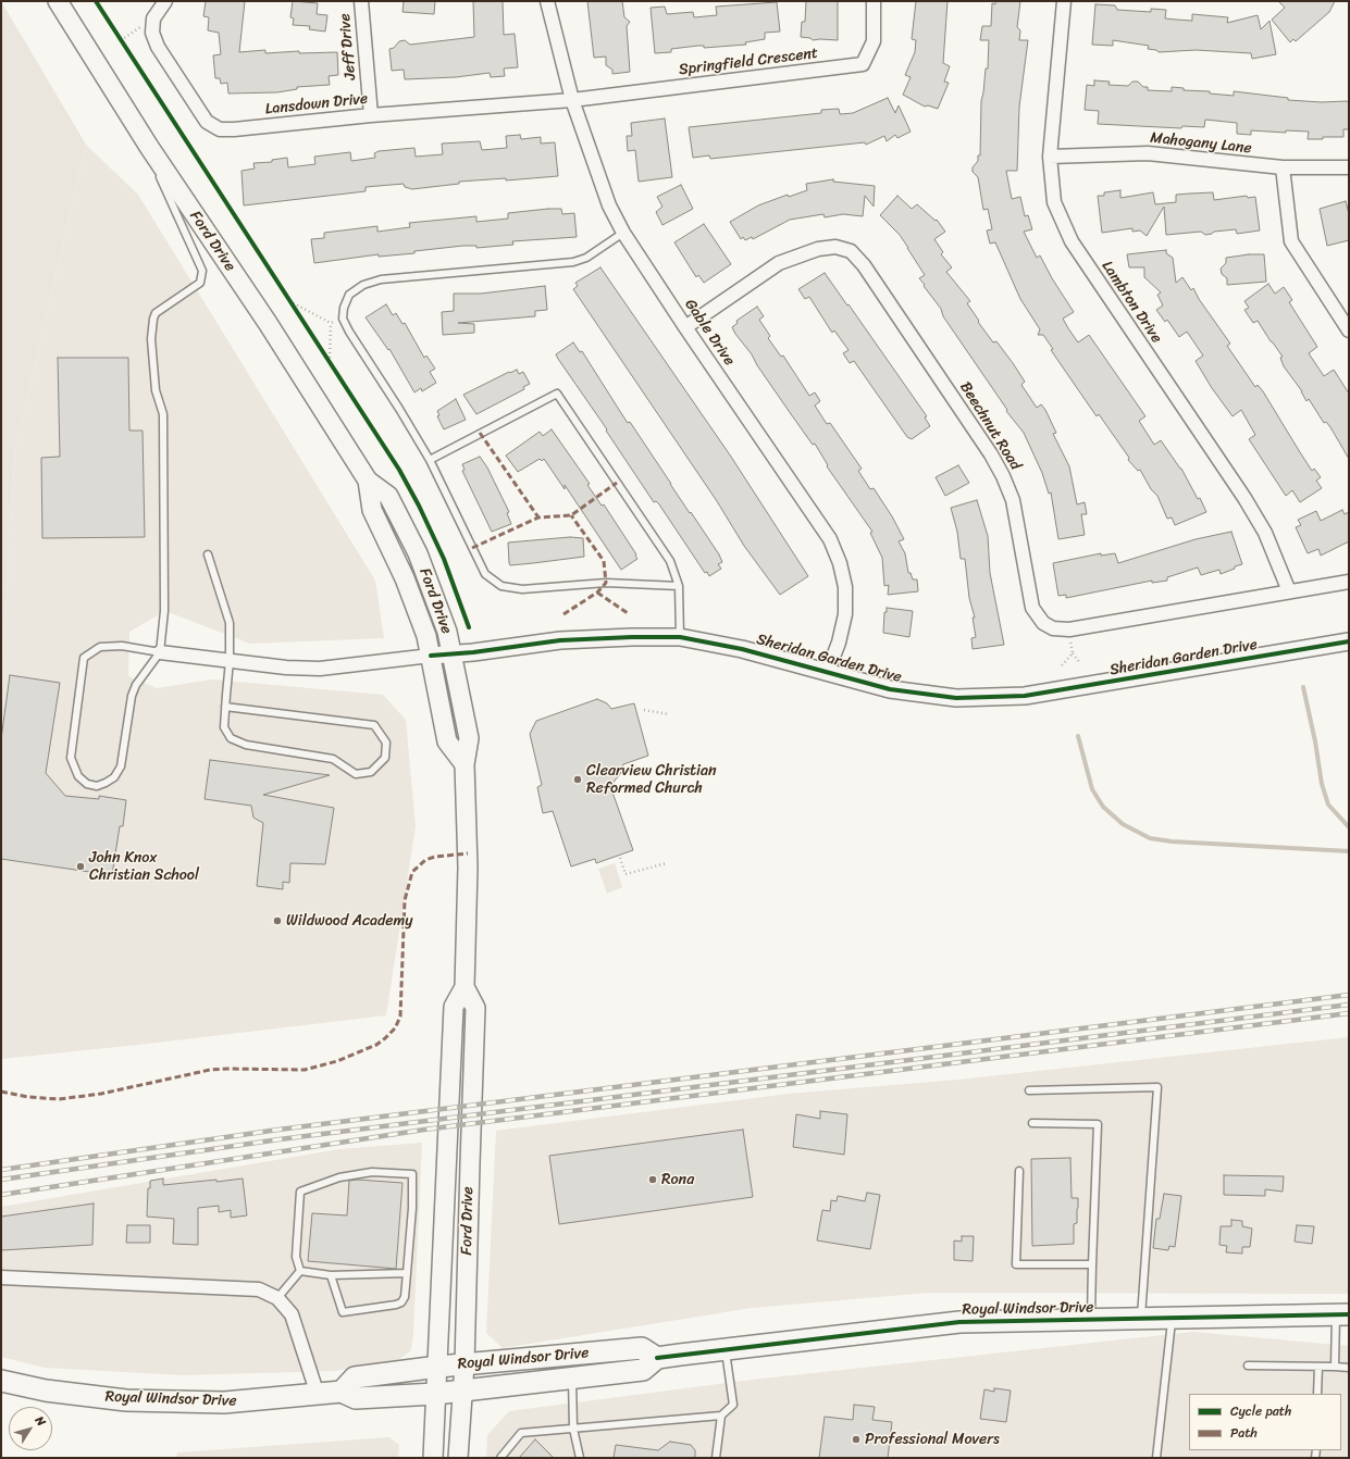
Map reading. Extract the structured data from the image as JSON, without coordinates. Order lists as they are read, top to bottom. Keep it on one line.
{"streets":{"main road":["Ford Drive","Royal Windsor Drive"],"street":["Jeff Drive","Springfield Crescent","Lansdown Drive","Mahogany Lane","Lambton Drive","Gable Drive","Beechnut Road","Sheridan Garden Drive"]},"crossings":[["Jeff Drive","Lansdown Drive"],["Springfield Crescent","Lansdown Drive"],["Springfield Crescent","Gable Drive"],["Lansdown Drive","Gable Drive"],["Mahogany Lane","Lambton Drive"],["Ford Drive","Sheridan Garden Drive"],["Ford Drive","Royal Windsor Drive"],["Lambton Drive","Beechnut Road"],["Gable Drive","Beechnut Road"],["Gable Drive","Sheridan Garden Drive"]],"places":["Clearview Christian Reformed Church","John Knox Christian School","Wildwood Academy","Rona","Professional Movers"],"legend":["Cycle path","Path"],"north":"top right"}
